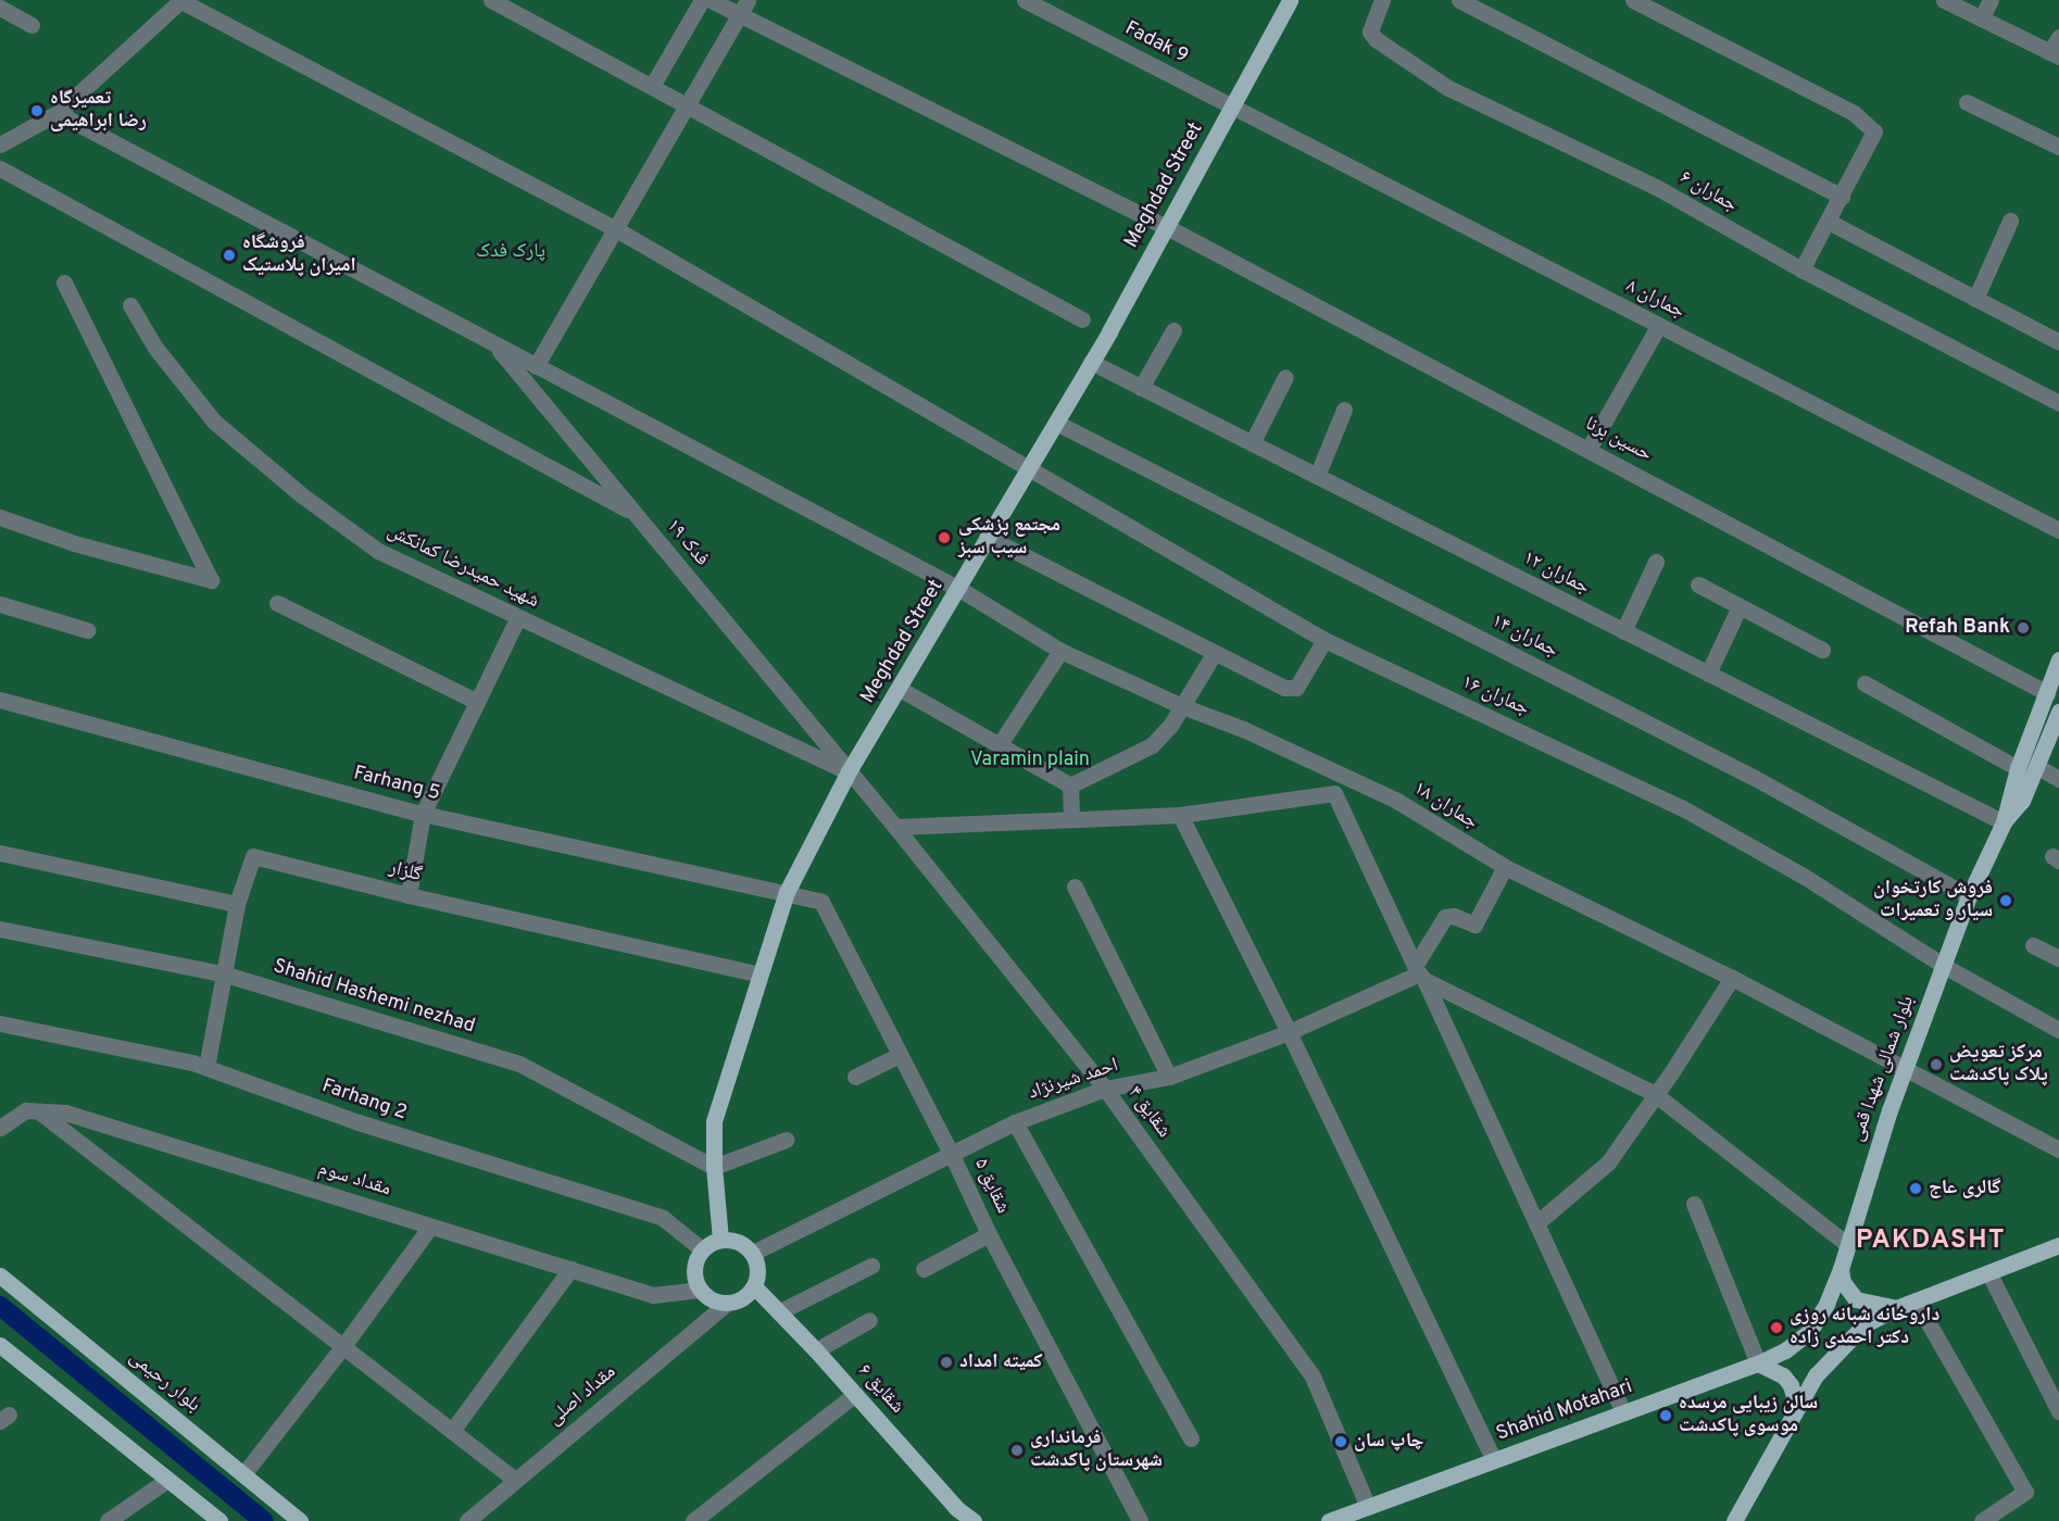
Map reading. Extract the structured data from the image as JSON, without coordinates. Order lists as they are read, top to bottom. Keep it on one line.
{"streets":{"main road":["Meghdad Street","بلوار شمالی شهدا قمی","بلوار رحیمی","شقایق ۶","Shahid Motahari"],"street":["Fadak 9","جماران ۶","جماران ۸","حسین برنا","فدک ۱۹","شهید حمیدرضا کمانکش","جماران ۱۲","جماران ۱۴","جماران ۱۶","Farhang 5","جماران ۱۸","گلزار","Shahid Hashemi nezhad","احمد شیرنژاد","Farhang 2","شقایق ۴","مقداد سوم","شقایق ۵","مقداد اصلی"]},"crossings":[["Fadak 9","Meghdad Street"],["Fadak 9","جماران ۸"],["Meghdad Street","جماران ۸"],["Meghdad Street","حسین برنا"],["Meghdad Street","فدک ۱۹"],["Meghdad Street","شهید حمیدرضا کمانکش"],["Meghdad Street","جماران ۱۲"],["Meghdad Street","جماران ۱۴"],["Meghdad Street","جماران ۱۶"],["Meghdad Street","Farhang 5"],["Meghdad Street","جماران ۱۸"],["Meghdad Street","گلزار"],["Meghdad Street","Shahid Hashemi nezhad"],["Meghdad Street","احمد شیرنژاد"],["Meghdad Street","Farhang 2"],["Meghdad Street","شقایق ۴"],["Meghdad Street","مقداد سوم"],["Meghdad Street","شقایق ۵"],["Meghdad Street","شقایق ۶"],["Meghdad Street","مقداد اصلی"],["حسین برنا","بلوار شمالی شهدا قمی"],["فدک ۱۹","شهید حمیدرضا کمانکش"],["فدک ۱۹","جماران ۱۸"],["فدک ۱۹","شقایق ۴"],["شهید حمیدرضا کمانکش","شقایق ۴"],["جماران ۱۲","بلوار شمالی شهدا قمی"],["جماران ۱۴","بلوار شمالی شهدا قمی"],["جماران ۱۶","بلوار شمالی شهدا قمی"],["Farhang 5","شقایق ۵"],["جماران ۱۸","بلوار شمالی شهدا قمی"],["گلزار","Shahid Hashemi nezhad"],["گلزار","Farhang 2"],["بلوار شمالی شهدا قمی","Shahid Motahari"],["احمد شیرنژاد","Farhang 2"],["احمد شیرنژاد","شقایق ۴"],["احمد شیرنژاد","مقداد سوم"],["احمد شیرنژاد","شقایق ۵"],["احمد شیرنژاد","شقایق ۶"],["احمد شیرنژاد","مقداد اصلی"],["Farhang 2","مقداد سوم"],["Farhang 2","شقایق ۶"],["Farhang 2","مقداد اصلی"],["شقایق ۴","Shahid Motahari"],["مقداد سوم","شقایق ۶"],["مقداد سوم","مقداد اصلی"],["شقایق ۶","مقداد اصلی"]],"districts":["PAKDASHT"],"parks":["پارک فدک","Varamin plain"],"places":["تعمیرگاه رضا ابراهیمی","فروشگاه امیران پلاستیک","مجتمع پزشکی سیب سبز","Refah Bank","فروش کارتخوان سیار و تعمیرات","مرکز تعویض پلاک پاکدشت","گالری عاج","داروخانه شبانه روزی دکتر احمدی زاده","کمیته امداد","سالن زیبایی مرسده موسوی پاکدشت","چاپ سان","فرمانداری شهرستان پاکدشت"]}
